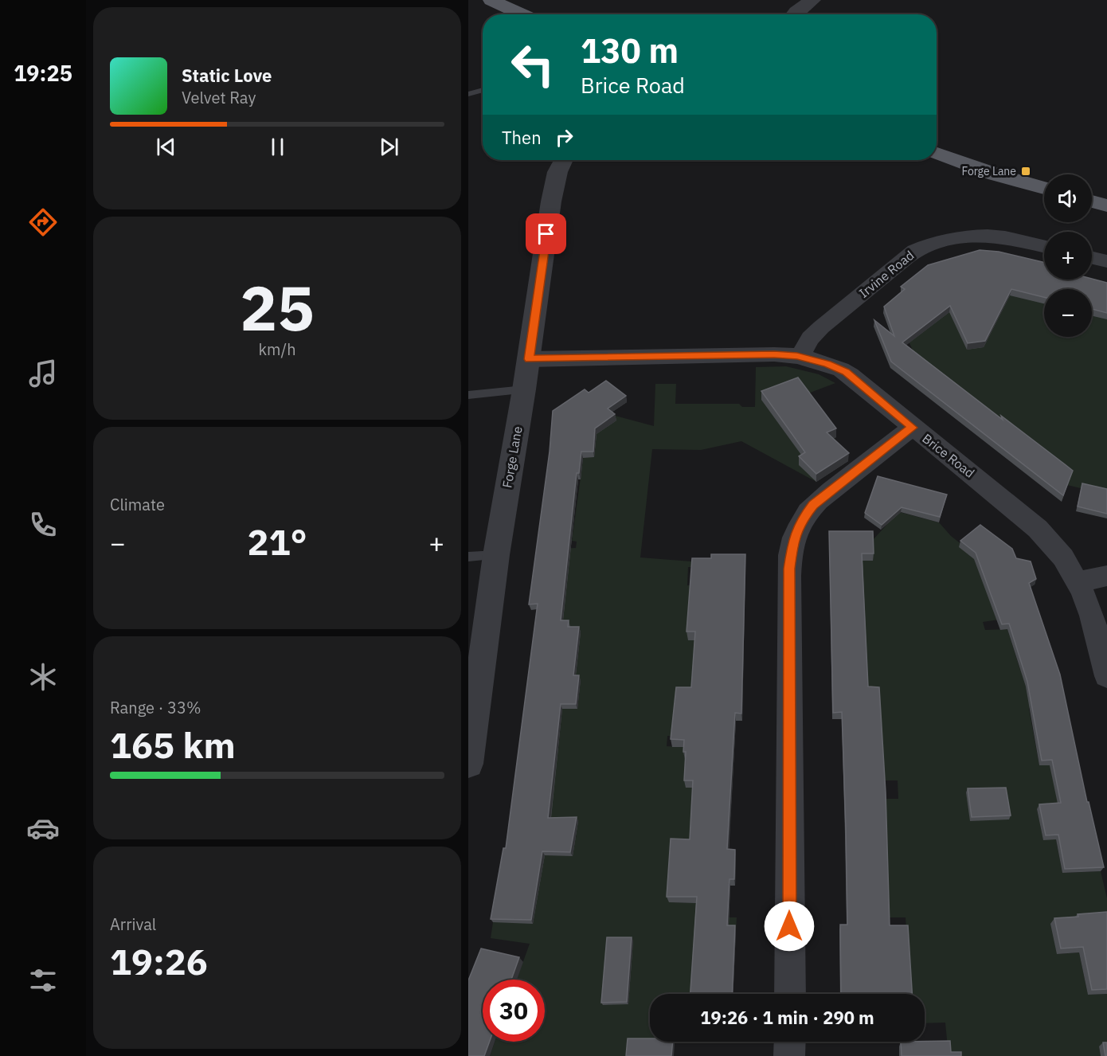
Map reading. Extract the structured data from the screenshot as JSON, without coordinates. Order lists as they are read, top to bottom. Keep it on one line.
{"streets":{"street":["Irvine Road","Brice Road","Forge Lane"]},"crossings":[["Irvine Road","Brice Road"],["Brice Road","Forge Lane"]],"places":{"transit":["Forge Lane"]},"page":{"tabs":"19:25","turn":["130 m","Brice Road"],"song":["Static Love","Velvet Ray"],"then":"Then","map_buttons":["+","−"],"tile":[["25","km/h"],"Climate",["Range · 33%","165 km"],["Arrival","19:26"]],"heat":["−","21°","+"],"limit":"30","trip":"19:26 · 1 min · 290 m"}}
